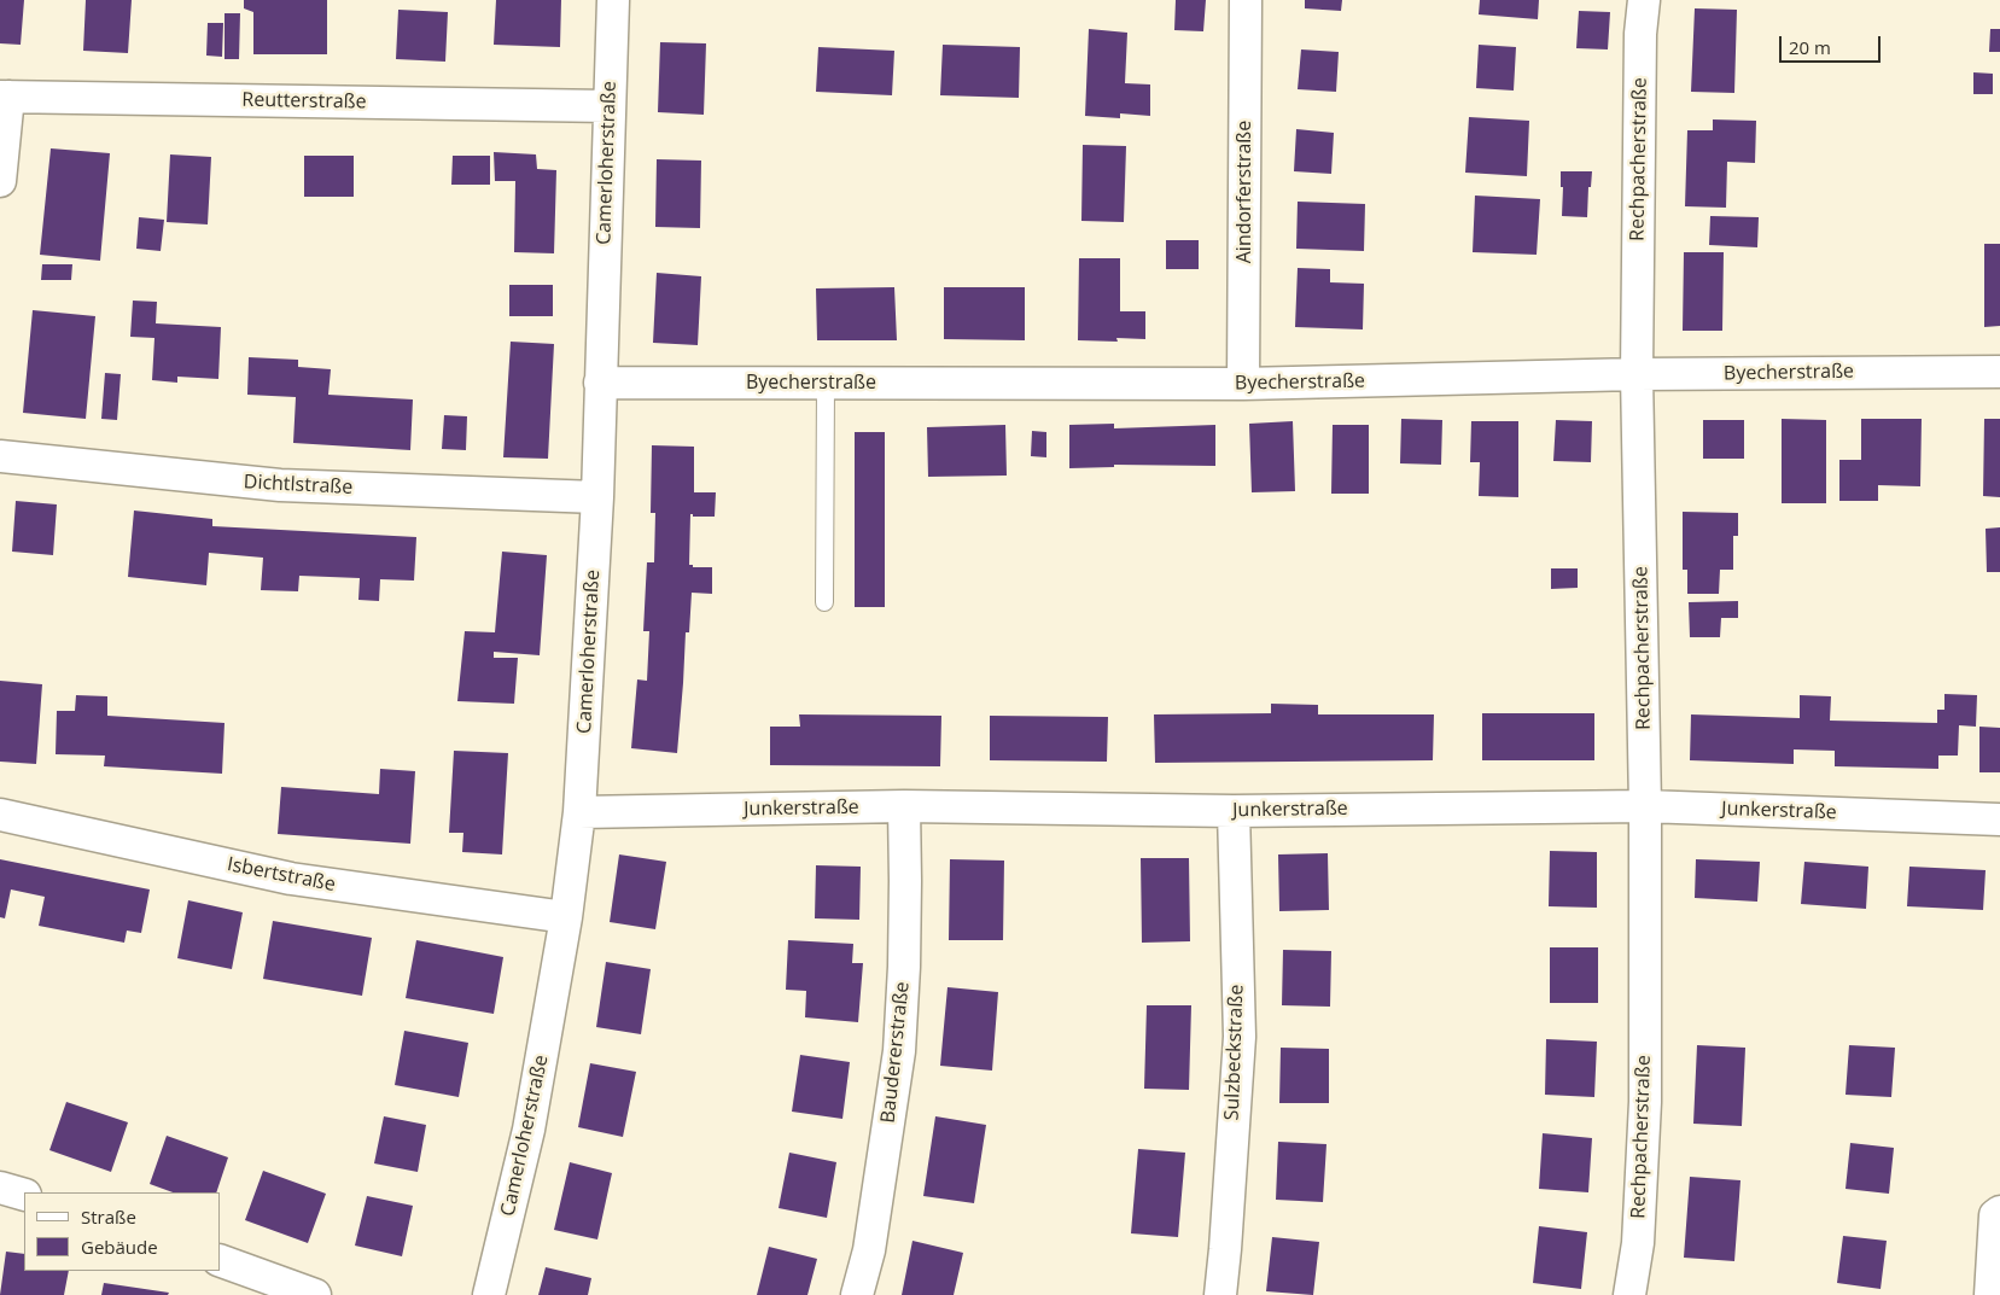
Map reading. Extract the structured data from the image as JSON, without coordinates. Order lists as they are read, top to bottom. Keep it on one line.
{"streets":{"street":["Reutterstraße","Rechpacherstraße","Camerloherstraße","Aindorferstraße","Byecherstraße","Dichtlstraße","Junkerstraße","Isbertstraße","Baudererstraße","Sulzbeckstraße"]},"crossings":[["Reutterstraße","Camerloherstraße"],["Rechpacherstraße","Byecherstraße"],["Rechpacherstraße","Junkerstraße"],["Camerloherstraße","Byecherstraße"],["Camerloherstraße","Dichtlstraße"],["Camerloherstraße","Junkerstraße"],["Camerloherstraße","Isbertstraße"],["Aindorferstraße","Byecherstraße"],["Junkerstraße","Baudererstraße"],["Junkerstraße","Sulzbeckstraße"]],"legend":["Straße","Gebäude"],"scale_bar":"20 m"}
